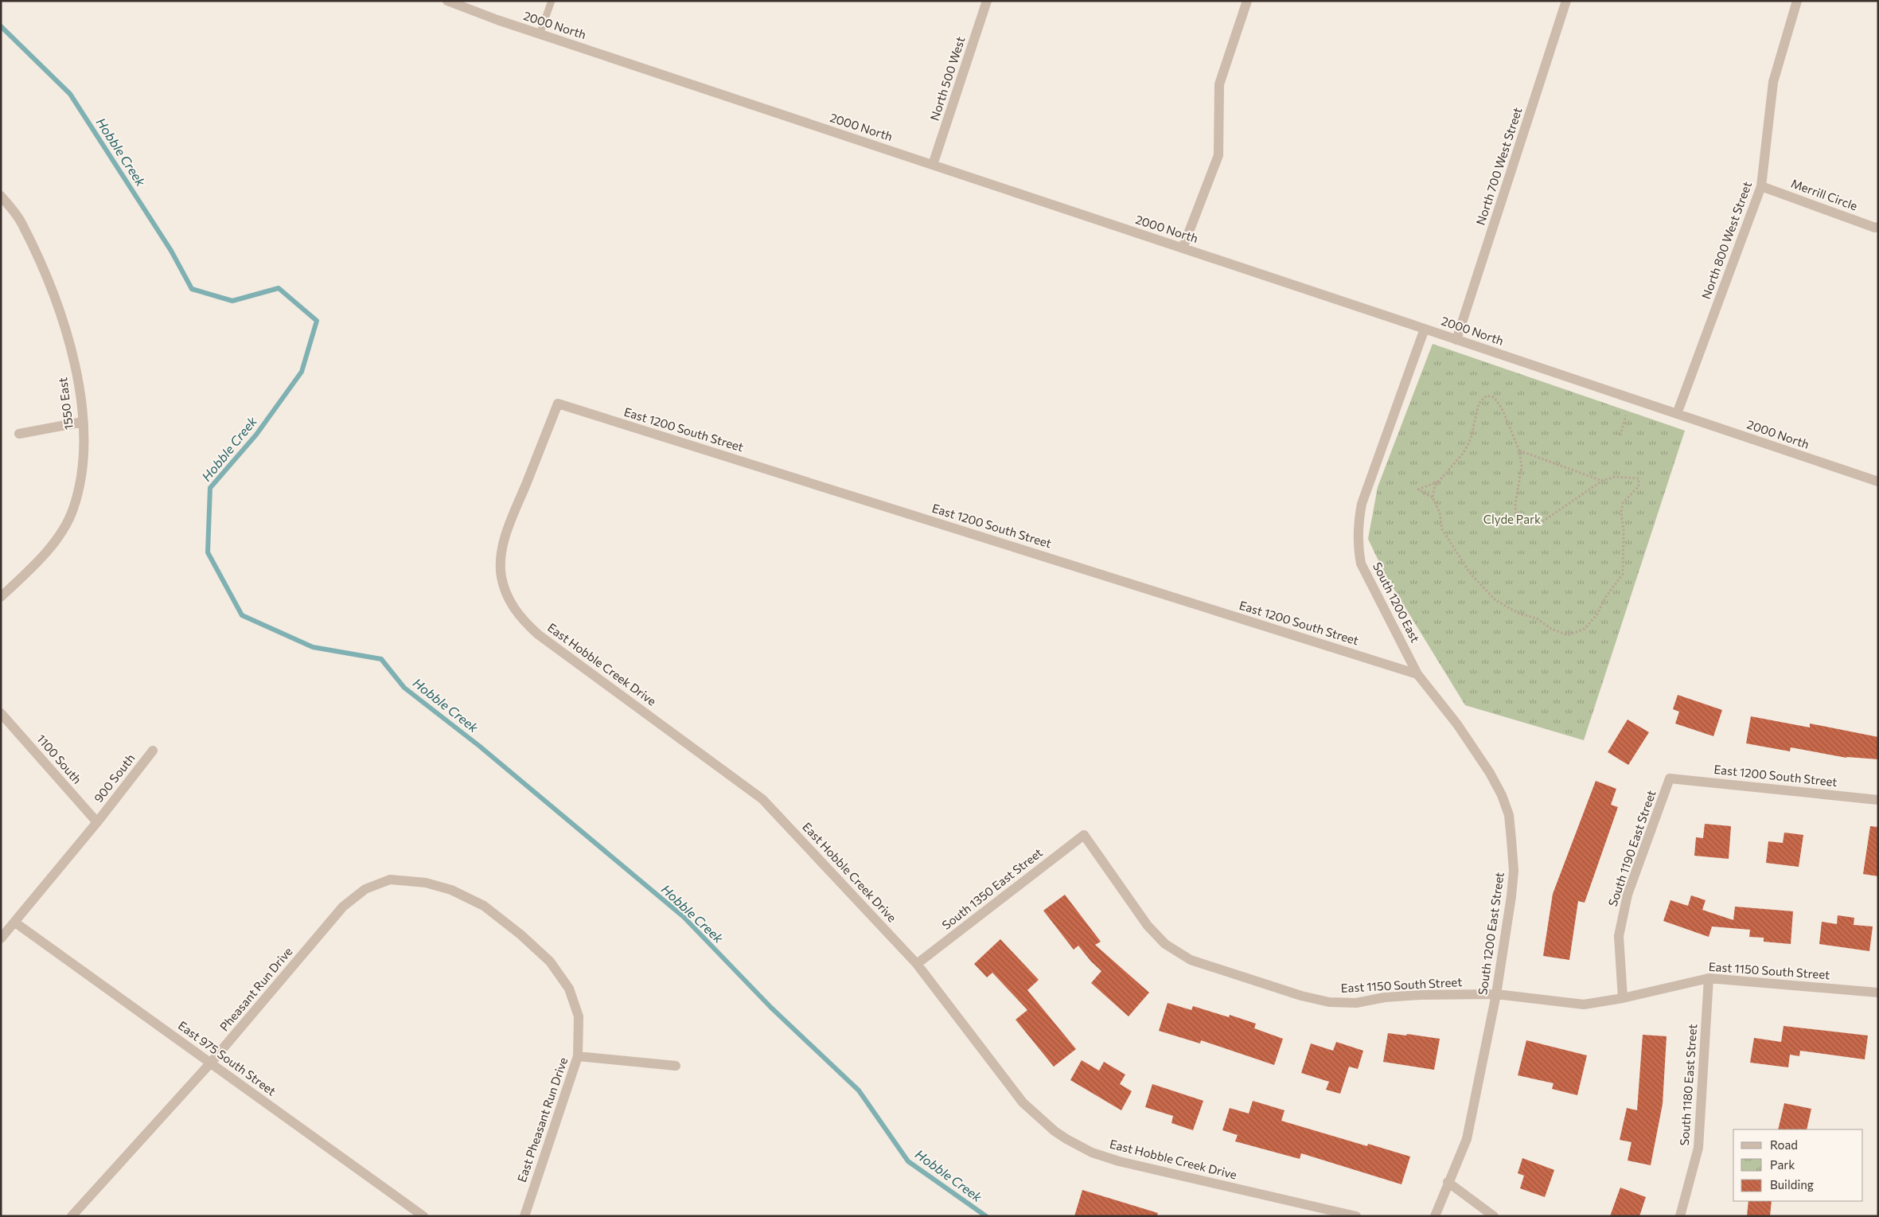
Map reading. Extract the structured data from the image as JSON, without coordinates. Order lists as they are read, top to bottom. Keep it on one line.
{"streets":{"street":["2000 North","North 500 West","North 700 West Street","Merrill Circle","North 800 West Street","1550 East","East 1200 South Street","South 1200 East","East Hobble Creek Drive","1100 South","900 South","South 1190 East Street","South 1350 East Street","South 1200 East Street","East 1150 South Street","Pheasant Run Drive","East 975 South Street","South 1180 East Street","East Pheasant Run Drive"]},"crossings":[["2000 North","North 500 West"],["2000 North","North 700 West Street"],["2000 North","North 800 West Street"],["2000 North","South 1200 East"],["Merrill Circle","North 800 West Street"],["East 1200 South Street","South 1200 East"],["East 1200 South Street","East Hobble Creek Drive"],["East 1200 South Street","South 1190 East Street"],["East 1200 South Street","South 1200 East Street"],["South 1200 East","South 1200 East Street"],["East Hobble Creek Drive","South 1350 East Street"],["1100 South","900 South"],["900 South","East 975 South Street"],["South 1190 East Street","East 1150 South Street"],["South 1350 East Street","East 1150 South Street"],["South 1200 East Street","East 1150 South Street"],["East 1150 South Street","South 1180 East Street"],["Pheasant Run Drive","East 975 South Street"],["Pheasant Run Drive","East Pheasant Run Drive"]],"water":["Hobble Creek"],"parks":["Clyde Park"],"legend":["Road","Park","Building"]}
